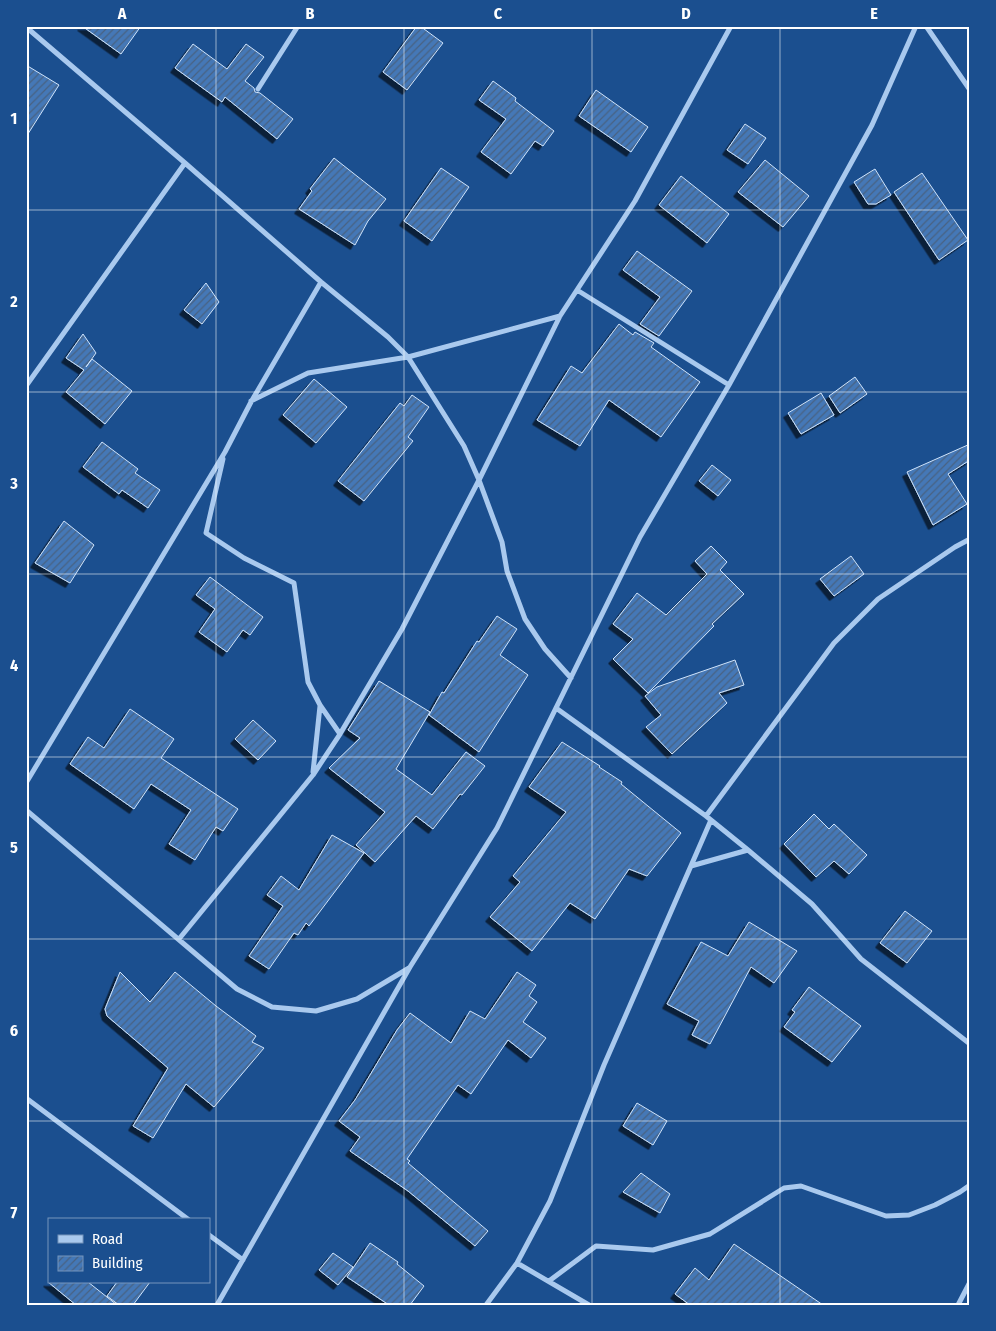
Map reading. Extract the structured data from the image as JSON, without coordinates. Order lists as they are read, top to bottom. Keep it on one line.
{"legend":["Road","Building"],"grid":{"columns":["A","B","C","D","E"],"rows":["1","2","3","4","5","6","7"]}}
